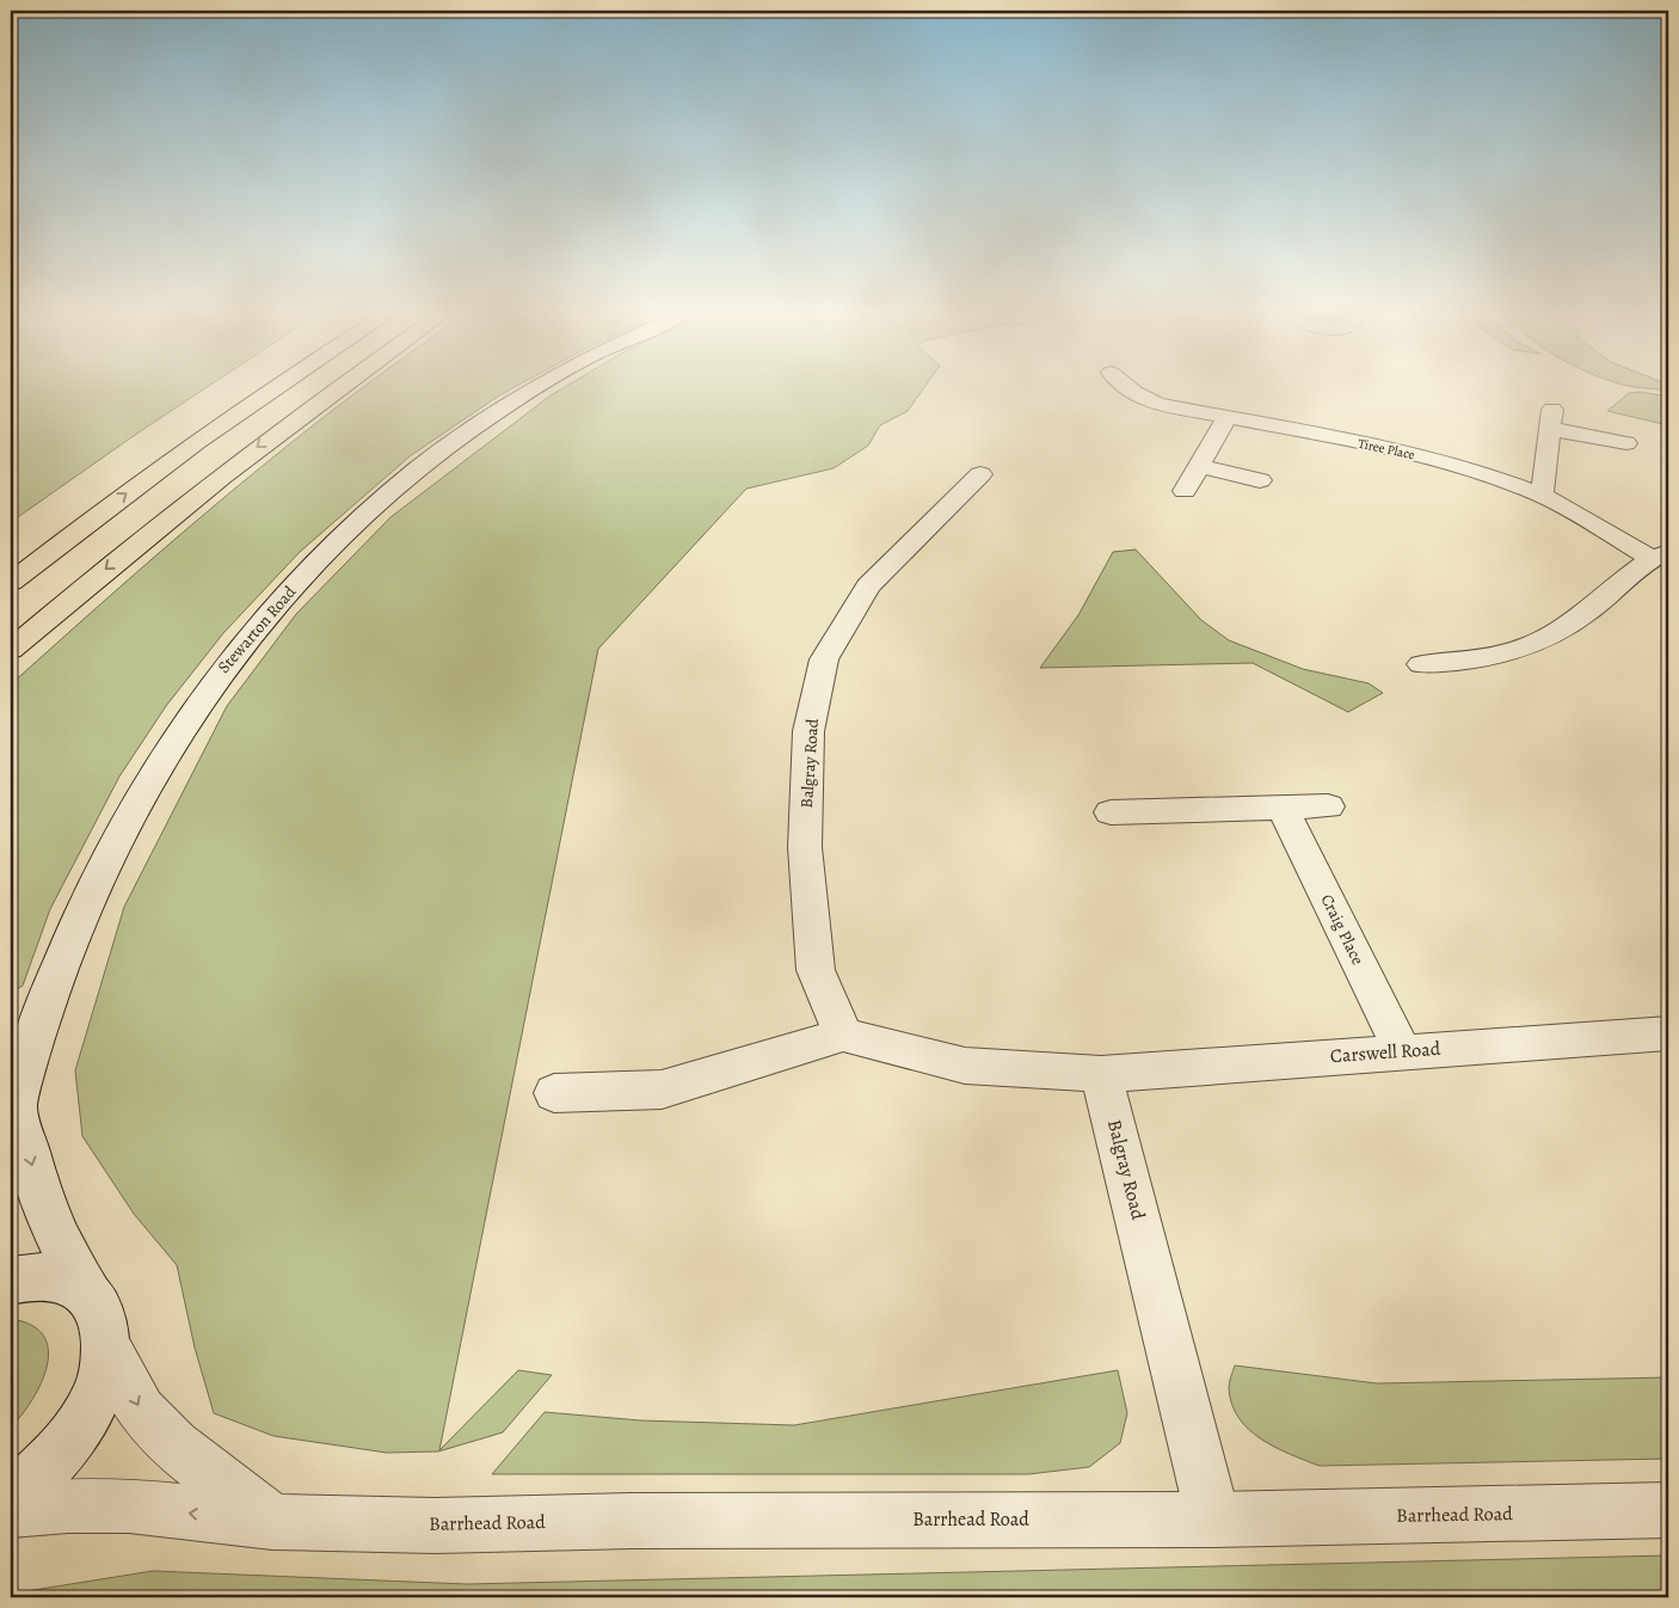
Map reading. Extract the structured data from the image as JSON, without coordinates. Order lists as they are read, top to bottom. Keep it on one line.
{"streets":{"street":["Tiree Place","Stewarton Road","Balgray Road","Craig Place","Carswell Road","Barrhead Road"]},"crossings":[["Balgray Road","Carswell Road"],["Balgray Road","Barrhead Road"],["Craig Place","Carswell Road"]]}
